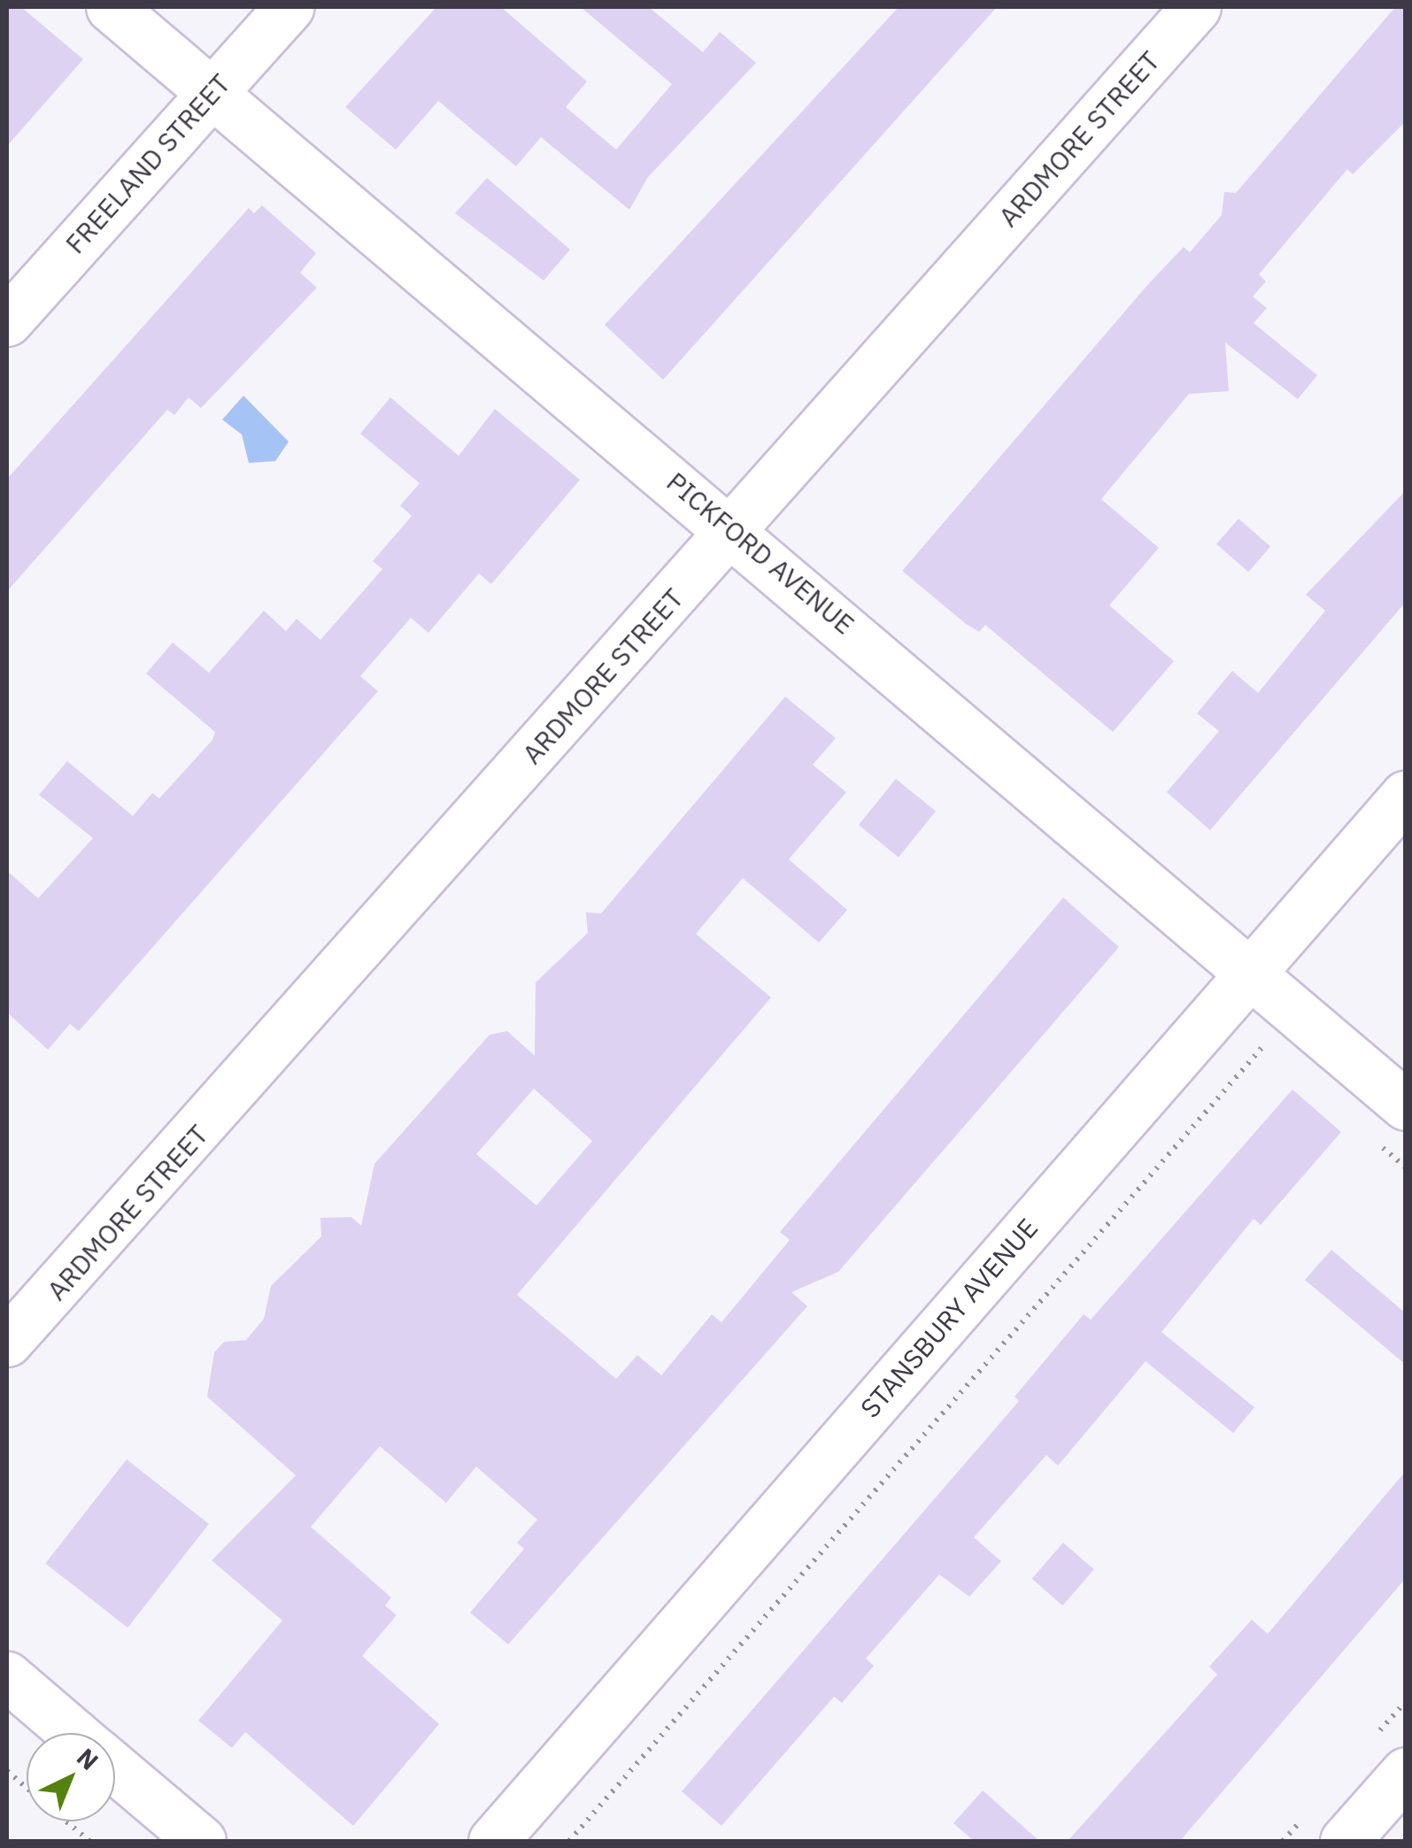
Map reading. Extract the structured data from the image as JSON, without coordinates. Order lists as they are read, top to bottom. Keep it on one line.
{"streets":{"street":["ARDMORE STREET","FREELAND STREET","PICKFORD AVENUE","STANSBURY AVENUE"]},"crossings":[["ARDMORE STREET","PICKFORD AVENUE"],["FREELAND STREET","PICKFORD AVENUE"],["PICKFORD AVENUE","STANSBURY AVENUE"]],"north":"top right"}
